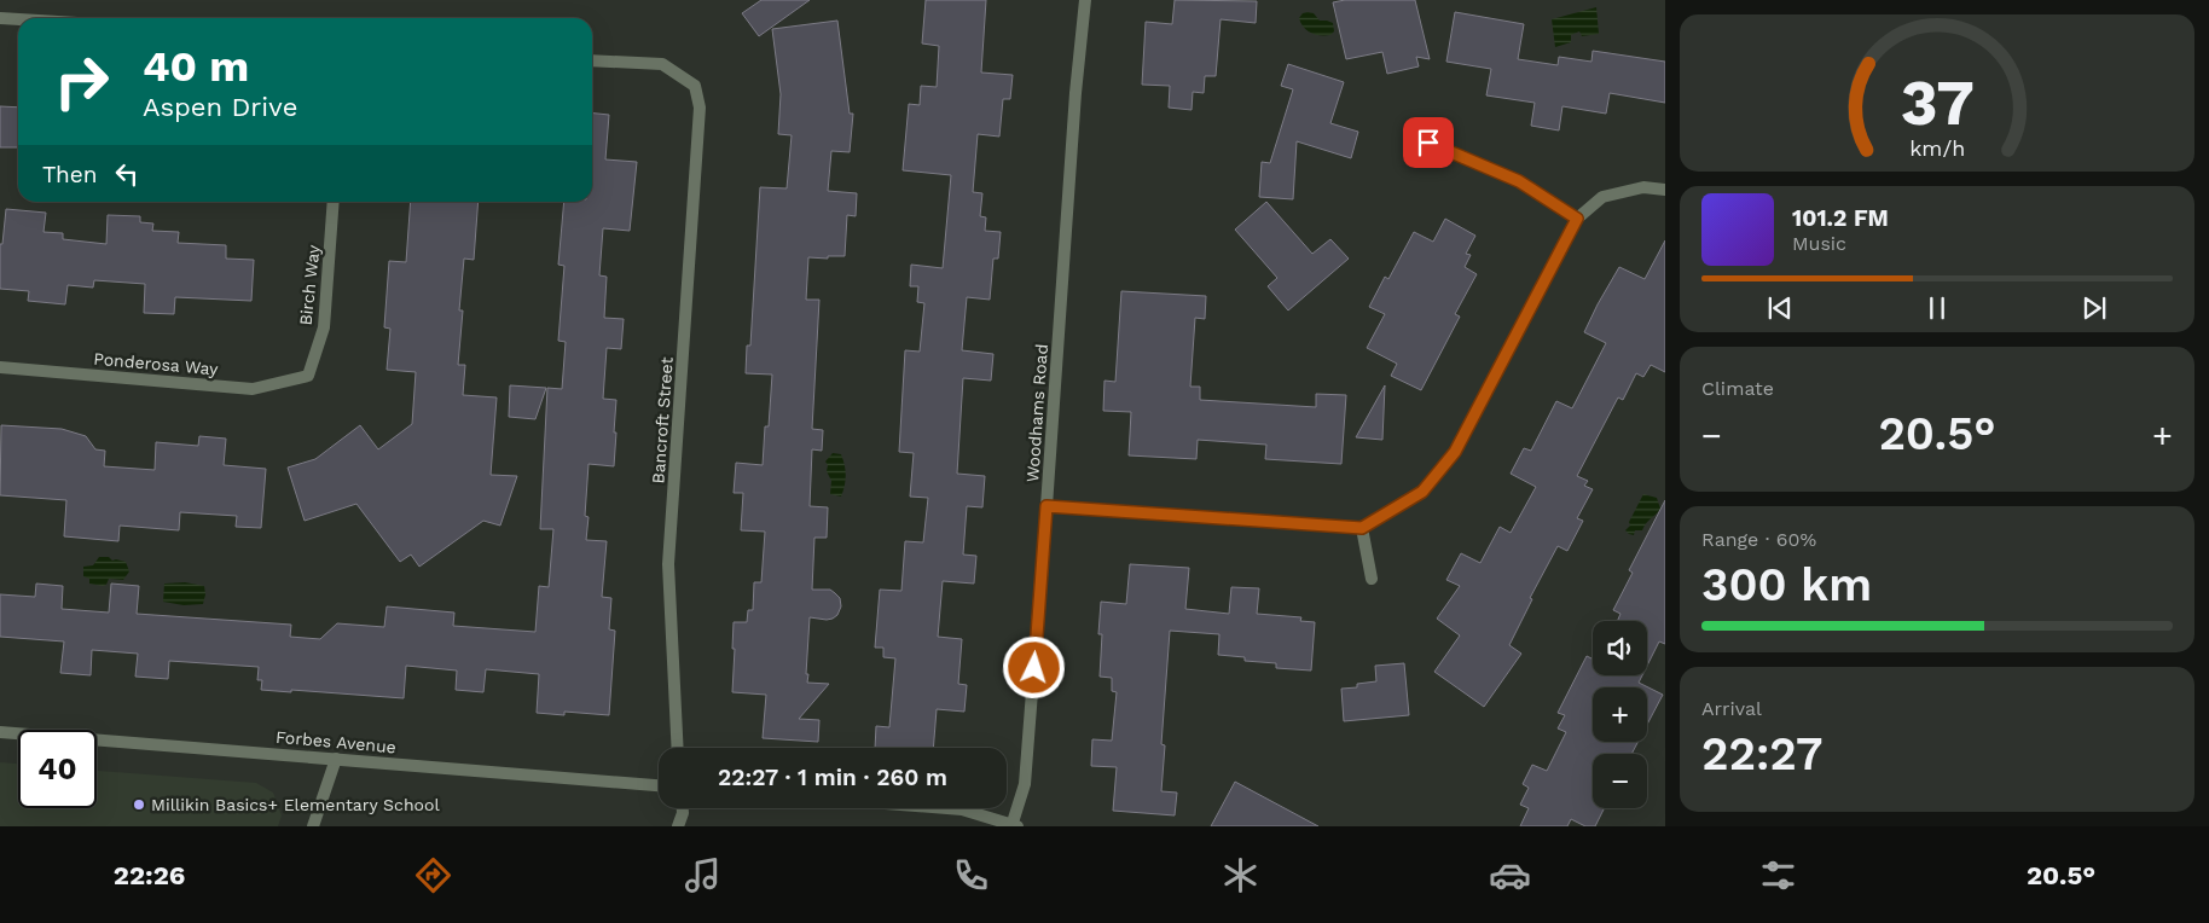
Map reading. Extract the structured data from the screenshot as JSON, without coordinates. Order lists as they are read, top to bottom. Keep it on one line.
{"streets":{"street":["Birch Way","Ponderosa Way","Woodhams Road","Bancroft Street","Forbes Avenue"]},"crossings":[["Birch Way","Ponderosa Way"]],"places":["Millikin Basics+ Elementary School"],"page":{"turn":["40 m","Aspen Drive"],"then":"Then","song":["101.2 FM","Music"],"tile":["Climate",["Range · 60%","300 km"],["Arrival","22:27"]],"heat":["−","20.5°","+"],"map_buttons":["+","−"],"limit":"40","trip":"22:27 · 1 min · 260 m","tabs":["22:26","20.5°"],"gauge":["37","km/h"]}}
